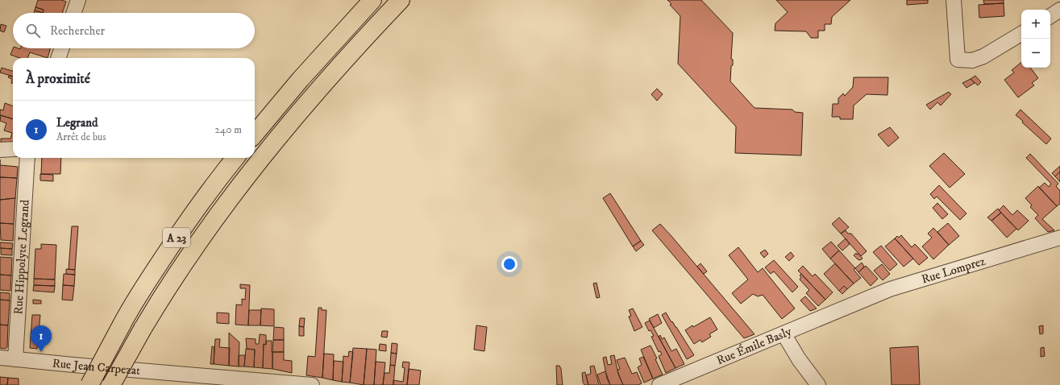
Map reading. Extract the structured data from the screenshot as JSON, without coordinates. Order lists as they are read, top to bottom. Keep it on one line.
{"streets":{"highway":["A 23"],"street":["Rue Hippolyte Legrand","Rue Lomprez","Rue Émile Basly","Rue Jean Carpezat"]},"crossings":[["Rue Hippolyte Legrand","Rue Jean Carpezat"],["Rue Lomprez","Rue Émile Basly"]],"page":{"map_buttons":["+","−"],"search":"Rechercher","heading":"À proximité","list":[{"mark":"1","name":"Legrand","note":"Arrêt de bus","value":"240 m"}],"pins":"1"}}
